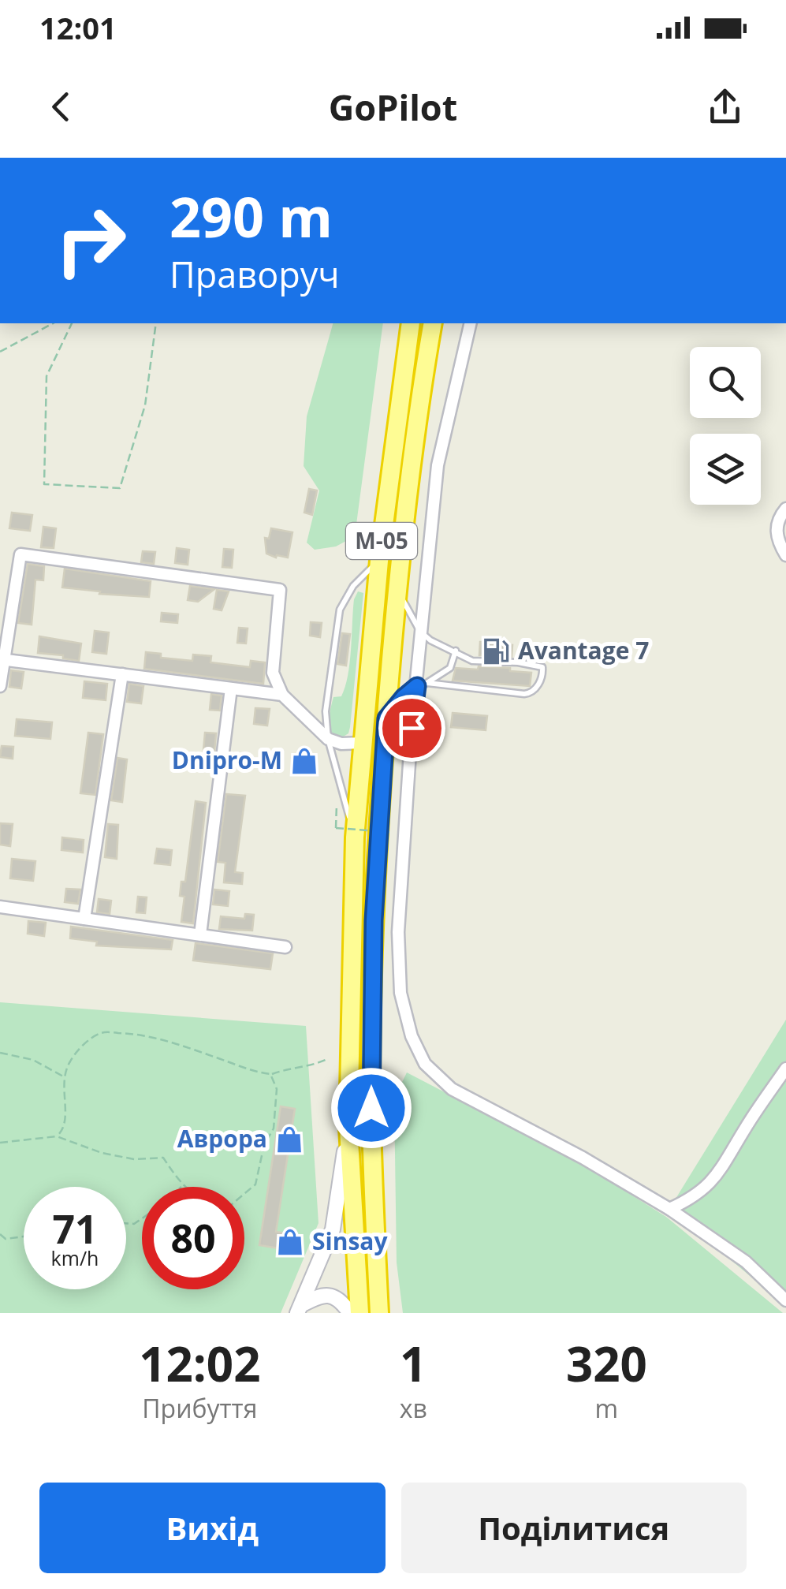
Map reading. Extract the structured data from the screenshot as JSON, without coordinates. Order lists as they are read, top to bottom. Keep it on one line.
{"streets":{"highway":["М-05"]},"places":{"fuel station":["Avantage 7"],"shop":["Dnipro-M","Аврора","Sinsay"]},"page":{"status":"12:01","header":"GoPilot","turn":["290 m","Праворуч"],"speed":"71 km/h","limit":"80","eta":["12:02","Прибуття","1","хв","320","m"],"buttons":["Вихід","Поділитися"]}}
